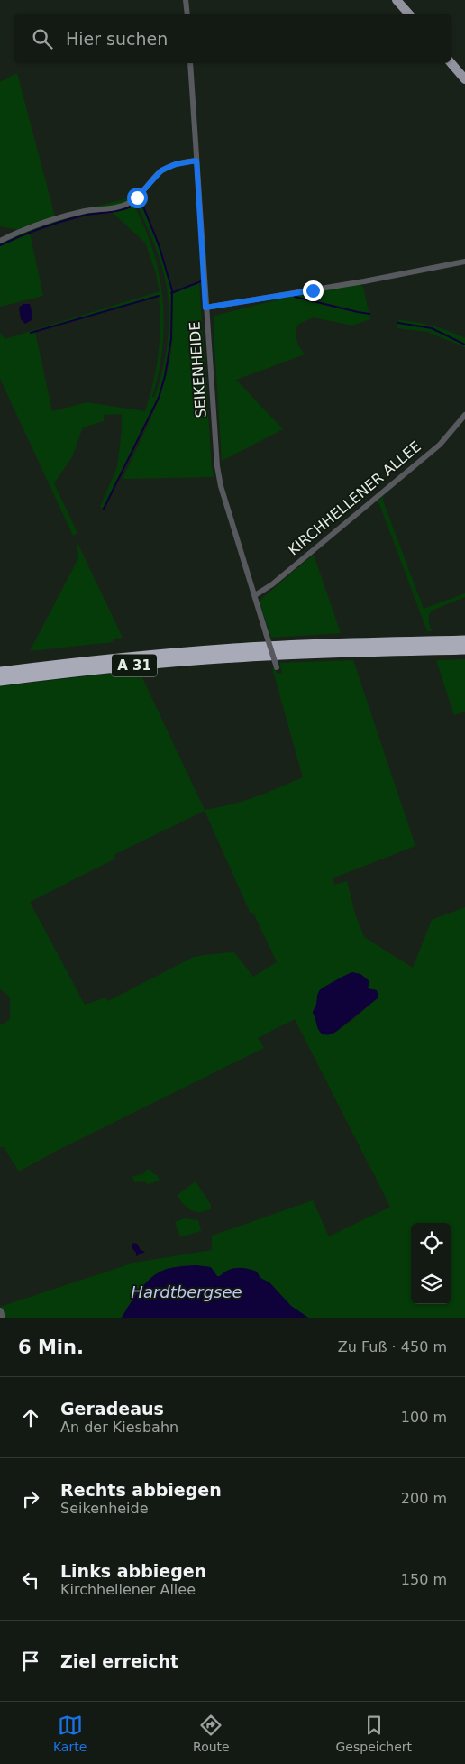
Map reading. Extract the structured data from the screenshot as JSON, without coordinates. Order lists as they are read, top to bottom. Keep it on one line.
{"streets":{"highway":["A 31"],"street":["SEIKENHEIDE","KIRCHHELLENER ALLEE"]},"crossings":[["SEIKENHEIDE","KIRCHHELLENER ALLEE"]],"water":["Hardtbergsee"],"page":{"search":"Hier suchen","heading":["6 Min.","Zu Fuß · 450 m"],"list":[["Geradeaus","An der Kiesbahn","100 m"],["Rechts abbiegen","Seikenheide","200 m"],["Links abbiegen","Kirchhellener Allee","150 m"],"Ziel erreicht"],"nav":["Karte","Route","Gespeichert"]}}
